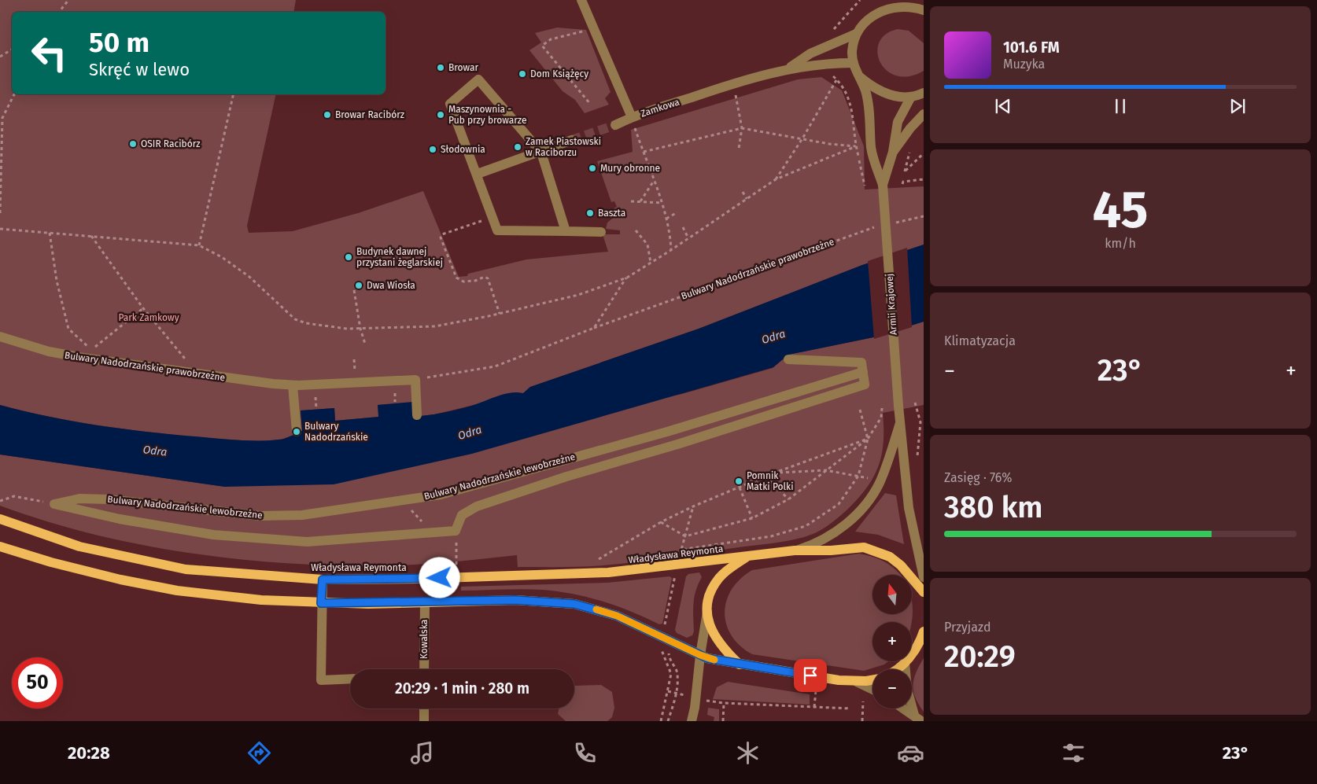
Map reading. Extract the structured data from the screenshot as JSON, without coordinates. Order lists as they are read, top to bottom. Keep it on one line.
{"streets":{"main road":["Władysława Reymonta"],"street":["Zamkowa","Bulwary Nadodrzańskie prawobrzeżne","Armii Krajowej","Bulwary Nadodrzańskie lewobrzeżne","Kowalska"]},"crossings":[["Zamkowa","Armii Krajowej"],["Armii Krajowej","Władysława Reymonta"]],"water":["Odra"],"parks":["Park Zamkowy"],"places":["Browar","Dom Książęcy","Browar Racibórz","Maszynownia - Pub przy browarze","OSIR Racibórz","Zamek Piastowski w Raciborzu","Słodownia","Mury obronne","Baszta","Budynek dawnej przystani żeglarskiej","Dwa Wiosła","Bulwary Nadodrzańskie","Pomnik Matki Polki"],"north":"top","page":{"turn":["50 m","Skręć w lewo"],"song":["101.6 FM","Muzyka"],"tile":[["45","km/h"],"Klimatyzacja",["Zasięg · 76%","380 km"],["Przyjazd","20:29"]],"heat":["−","23°","+"],"map_buttons":["+","−"],"limit":"50","trip":"20:29 · 1 min · 280 m","tabs":["20:28","23°"]}}
